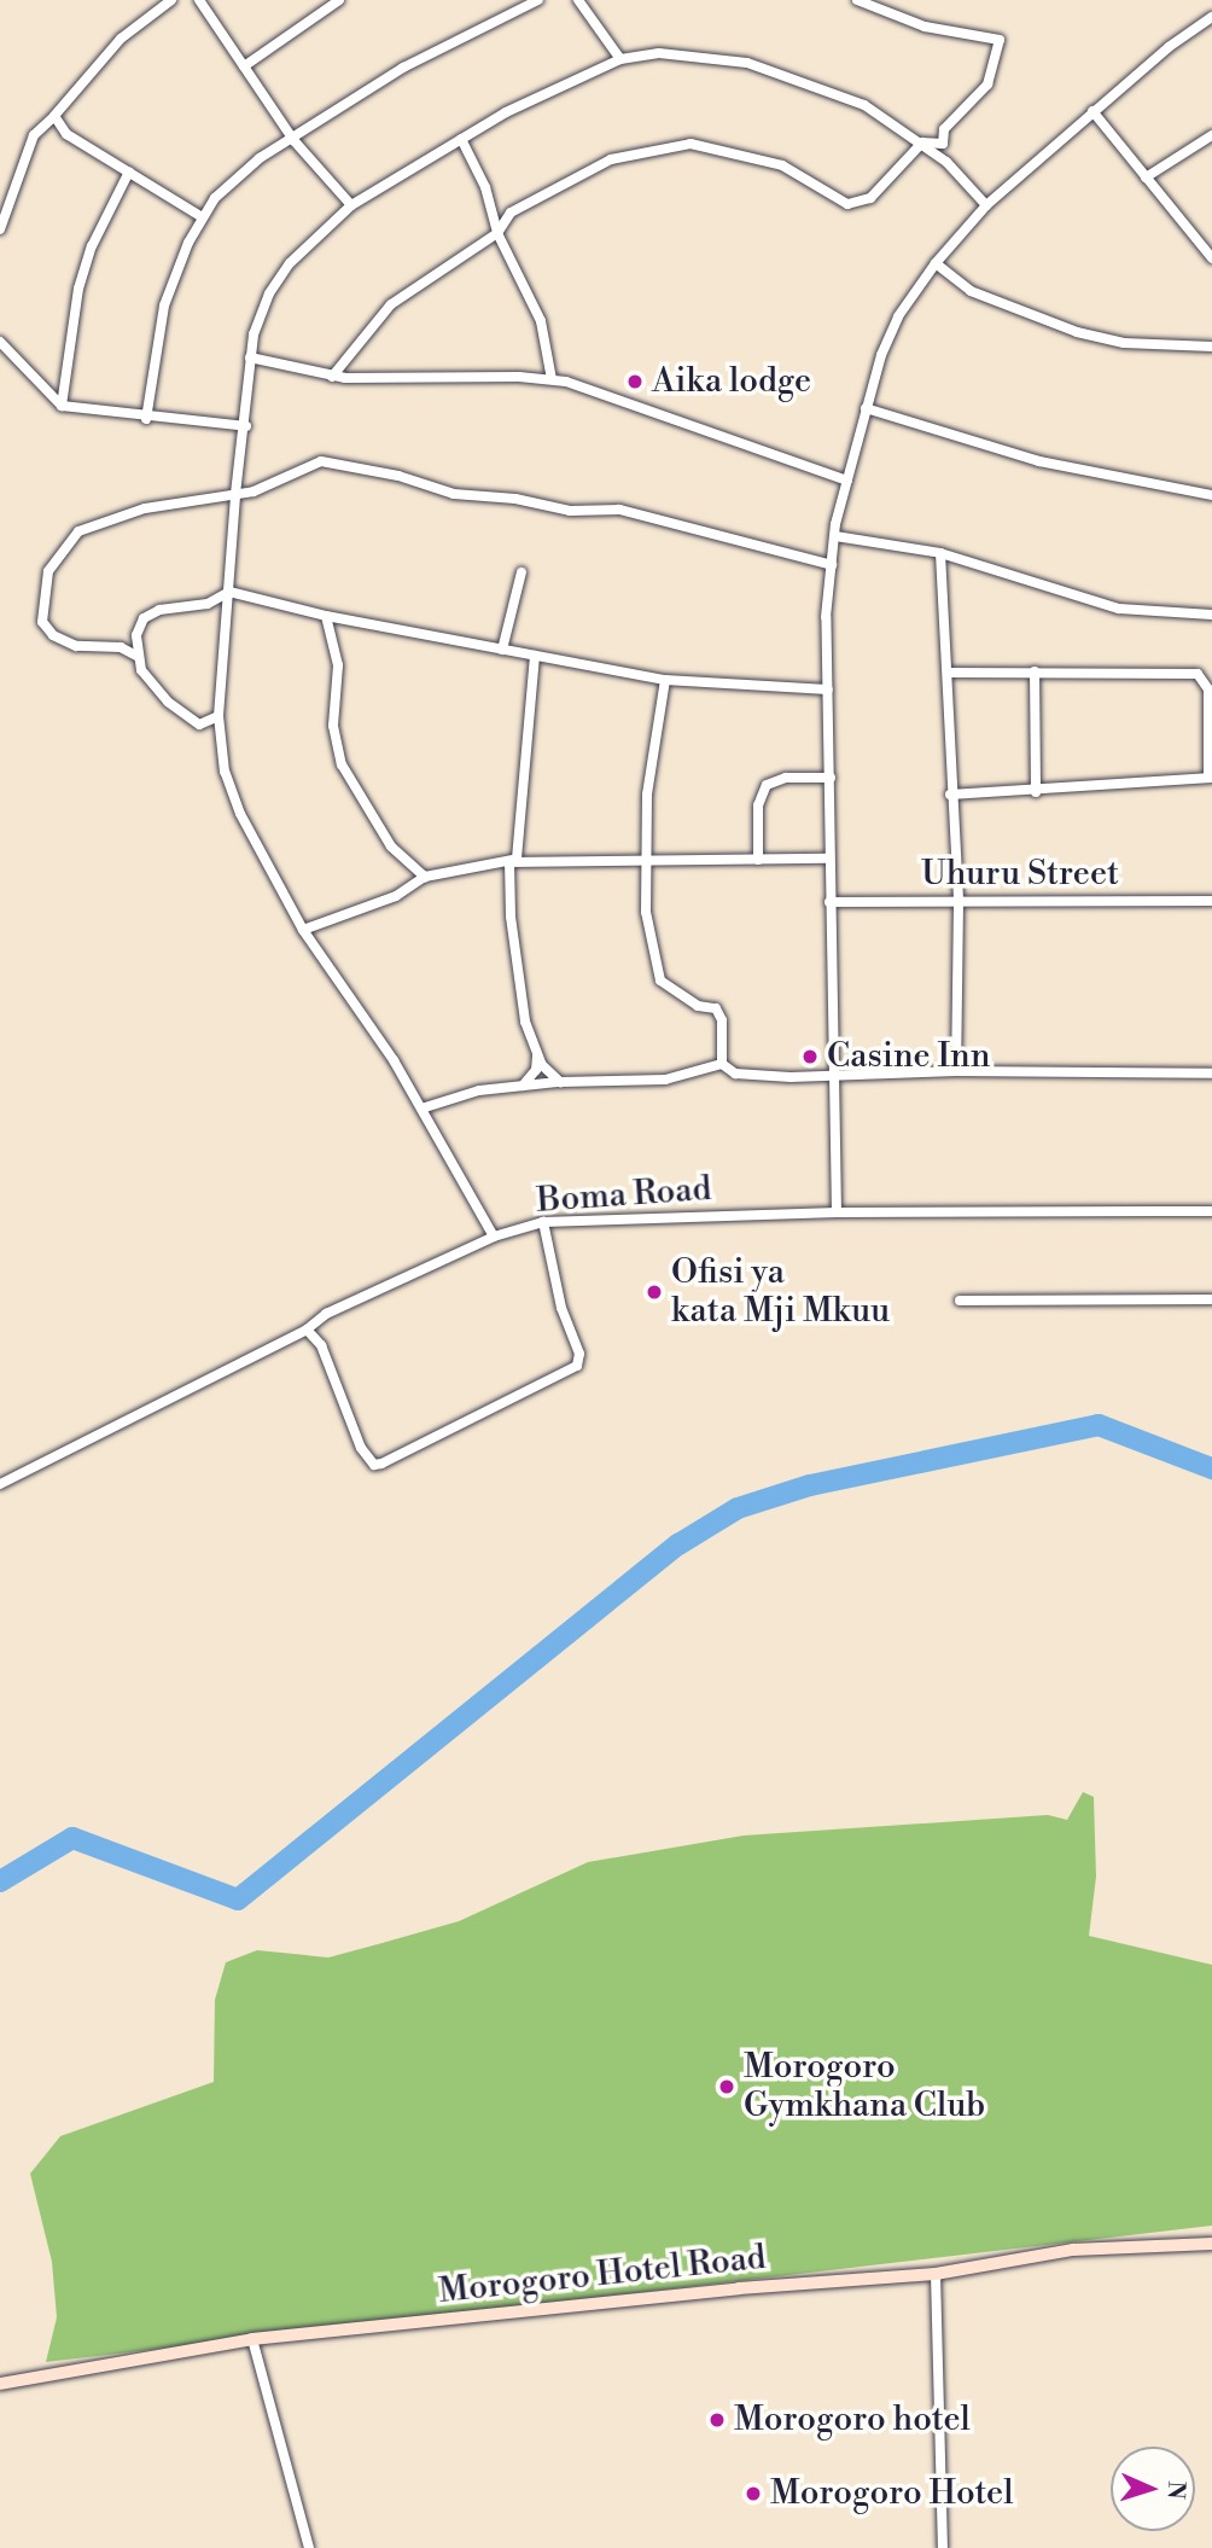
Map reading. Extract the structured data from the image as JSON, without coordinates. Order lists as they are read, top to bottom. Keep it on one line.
{"streets":{"street":["Uhuru Street","Boma Road","Morogoro Hotel Road"]},"places":["Aika lodge","Casine Inn","Ofisi ya kata Mji Mkuu","Morogoro Gymkhana Club","Morogoro hotel","Morogoro Hotel"],"north":"right"}
